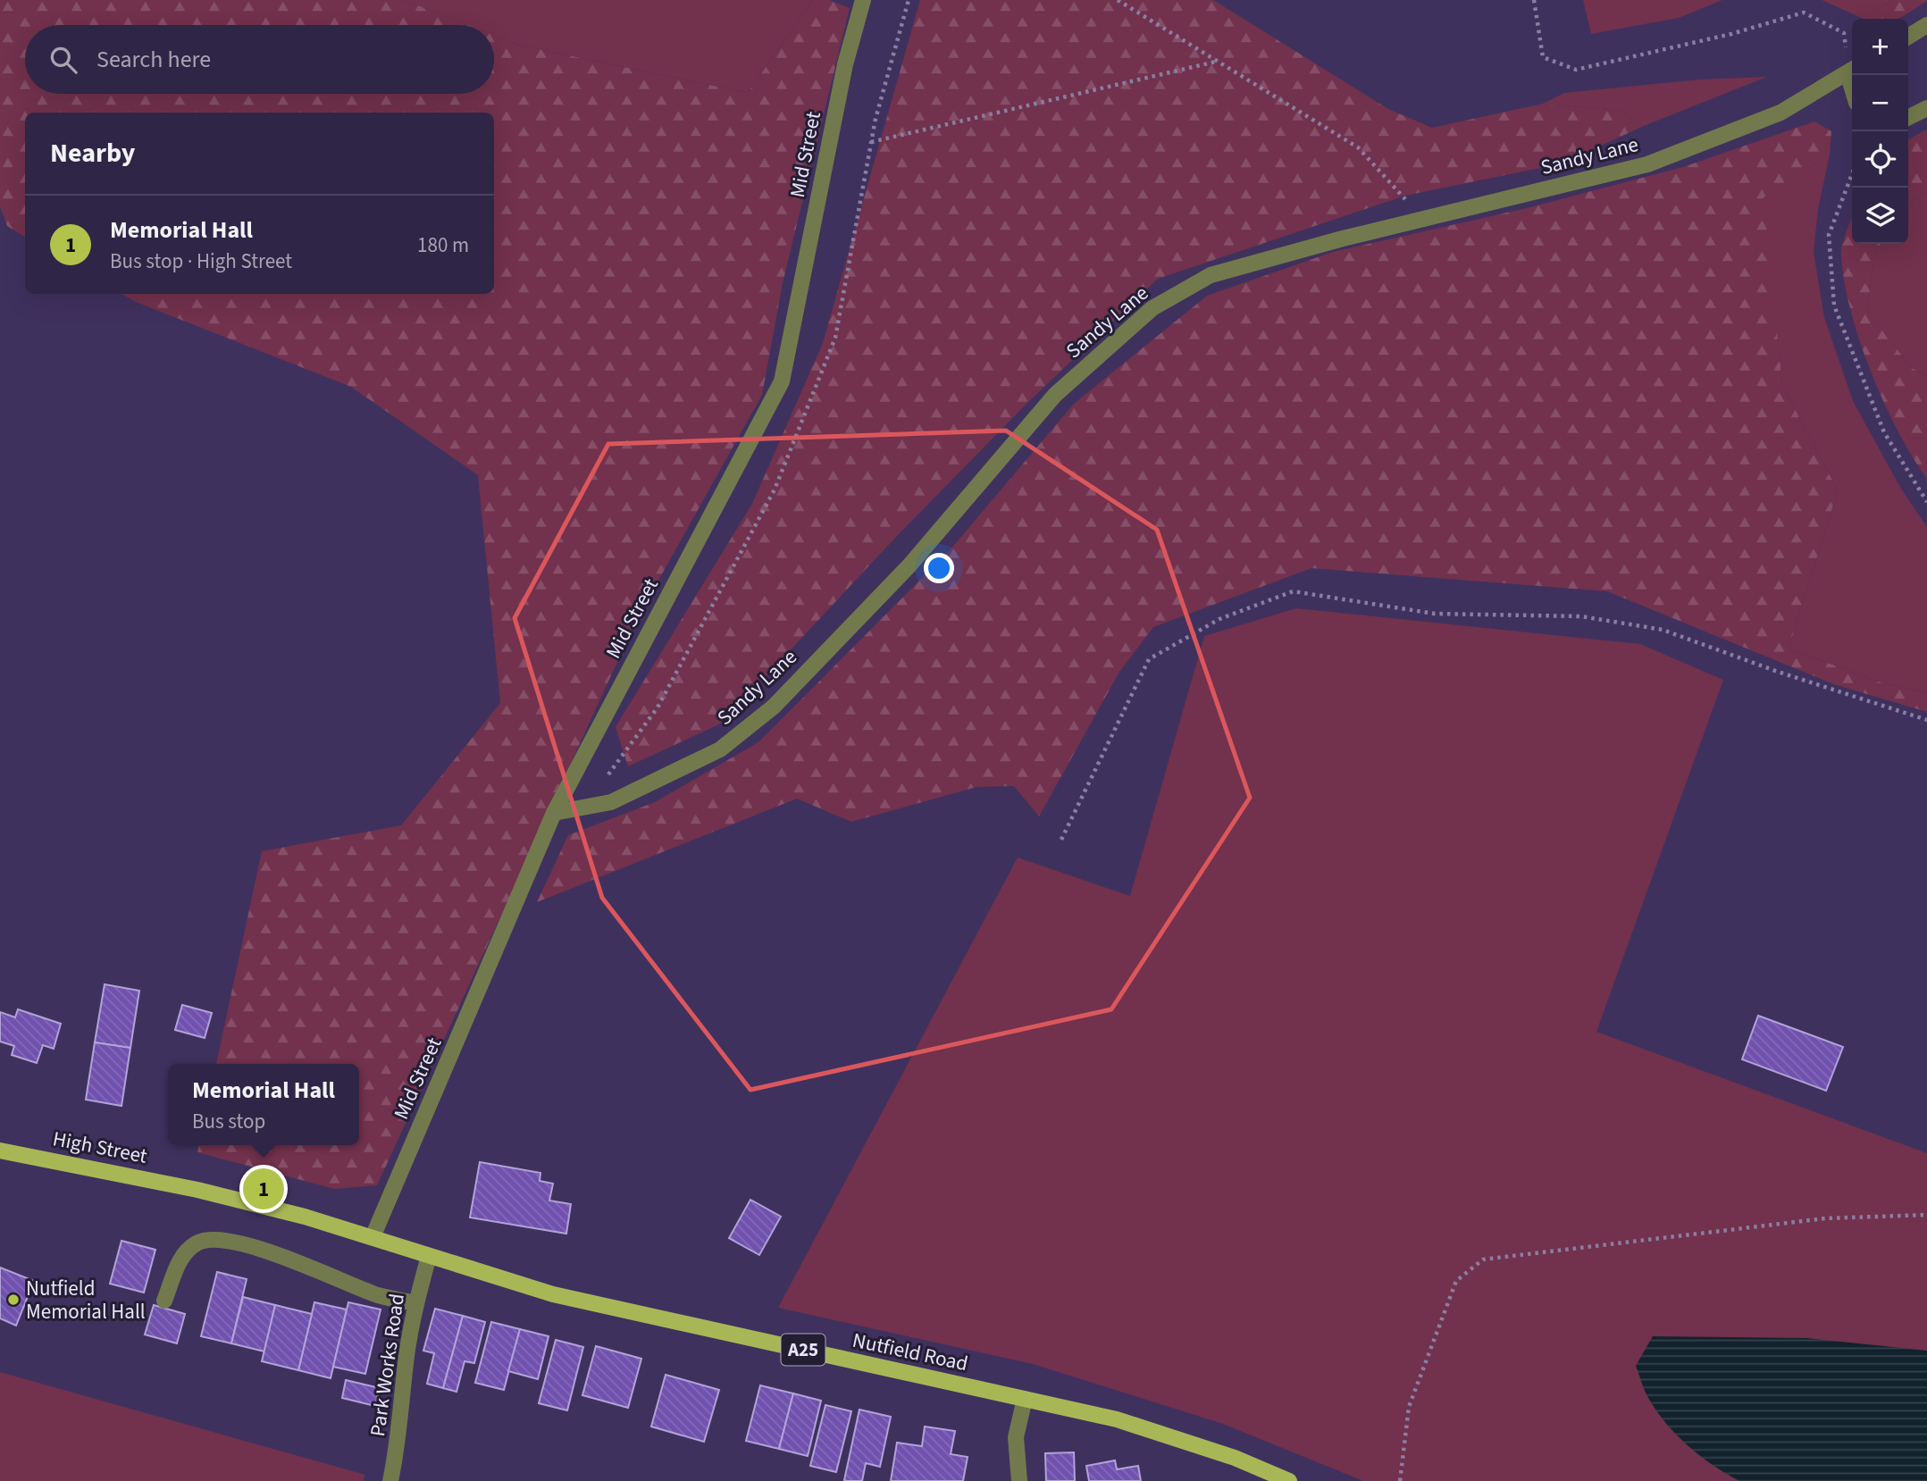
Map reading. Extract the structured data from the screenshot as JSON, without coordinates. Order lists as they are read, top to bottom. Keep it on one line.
{"streets":{"main road":["High Street","A25","Nutfield Road"],"street":["Mid Street","Sandy Lane","Park Works Road"]},"crossings":[["Mid Street","Sandy Lane"],["Mid Street","High Street"],["Mid Street","Nutfield Road"],["High Street","Nutfield Road"],["Nutfield Road","Park Works Road"]],"places":["Nutfield Memorial Hall"],"page":{"map_buttons":["+","−"],"search":"Search here","heading":"Nearby","list":[{"mark":"1","name":"Memorial Hall","note":"Bus stop · High Street","value":"180 m"}],"popup":["Memorial Hall","Bus stop"],"pins":"1"}}
